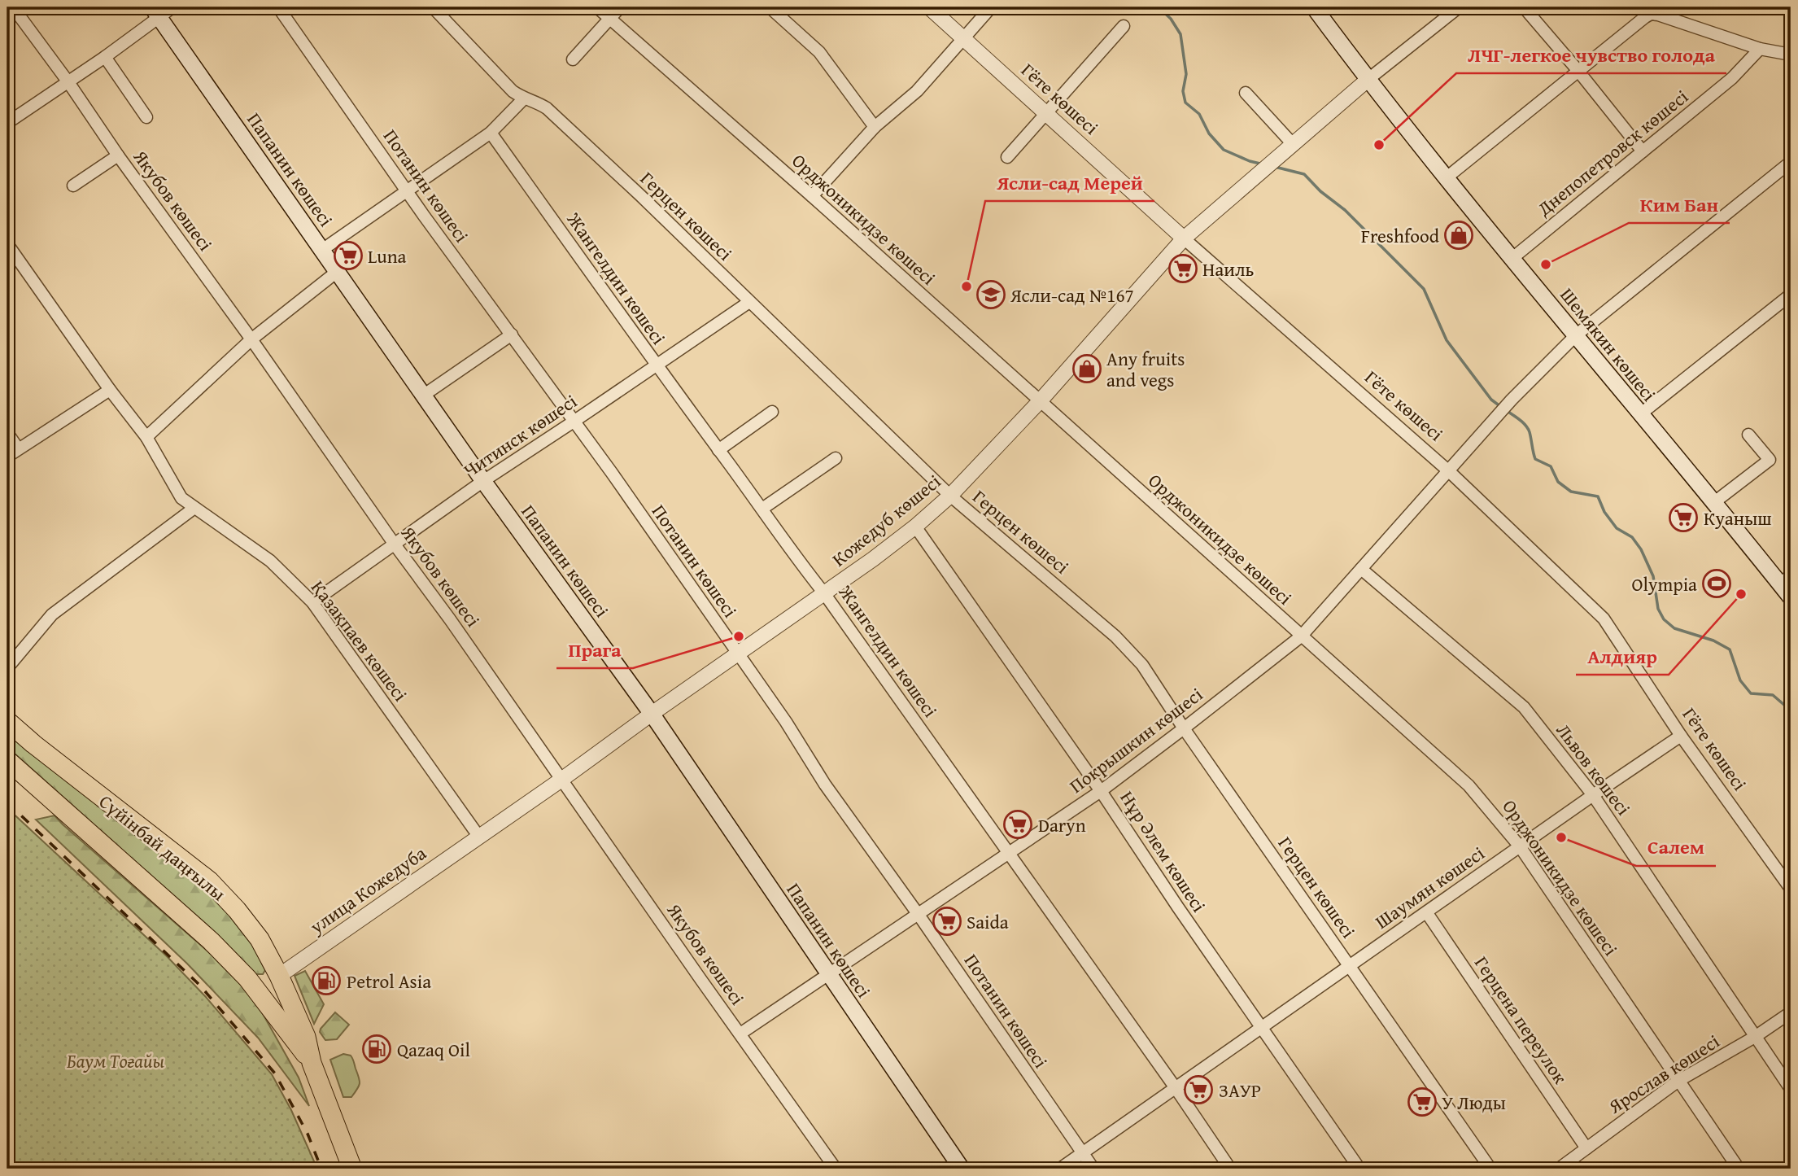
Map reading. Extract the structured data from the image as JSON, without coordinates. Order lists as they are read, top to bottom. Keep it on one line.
{"streets":{"main road":["Папанин көшесі","Шемякин көшесі","Сүйінбай даңғылы"],"street":["Гёте көшесі","Днепопетровск көшесі","Потанин көшесі","Якубов көшесі","Герцен көшесі","Орджоникидзе көшесі","Жангелдин көшесі","Читинск көшесі","Кожедуб көшесі","Қазақпаев көшесі","Покрышкин көшесі","Львов көшесі","Нұр Әлем көшесі","Шаумян көшесі","улица Кожедуба","Герцена переулок","Ярослав көшесі"]},"crossings":[["Гёте көшесі","Кожедуб көшесі"],["Гёте көшесі","Покрышкин көшесі"],["Гёте көшесі","Шаумян көшесі"],["Днепопетровск көшесі","Шемякин көшесі"],["Папанин көшесі","Читинск көшесі"],["Папанин көшесі","Кожедуб көшесі"],["Папанин көшесі","Покрышкин көшесі"],["Потанин көшесі","Читинск көшесі"],["Потанин көшесі","Кожедуб көшесі"],["Потанин көшесі","Покрышкин көшесі"],["Потанин көшесі","Шаумян көшесі"],["Якубов көшесі","Читинск көшесі"],["Якубов көшесі","Кожедуб көшесі"],["Якубов көшесі","Покрышкин көшесі"],["Герцен көшесі","Читинск көшесі"],["Герцен көшесі","Кожедуб көшесі"],["Герцен көшесі","Покрышкин көшесі"],["Герцен көшесі","Шаумян көшесі"],["Орджоникидзе көшесі","Кожедуб көшесі"],["Орджоникидзе көшесі","Покрышкин көшесі"],["Орджоникидзе көшесі","Шаумян көшесі"],["Орджоникидзе көшесі","Ярослав көшесі"],["Жангелдин көшесі","Читинск көшесі"],["Жангелдин көшесі","Кожедуб көшесі"],["Жангелдин көшесі","Покрышкин көшесі"],["Жангелдин көшесі","Шаумян көшесі"],["Шемякин көшесі","Покрышкин көшесі"],["Читинск көшесі","Қазақпаев көшесі"],["Кожедуб көшесі","Қазақпаев көшесі"],["Кожедуб көшесі","Нұр Әлем көшесі"],["Кожедуб көшесі","улица Кожедуба"],["Қазақпаев көшесі","улица Кожедуба"],["Покрышкин көшесі","Львов көшесі"],["Покрышкин көшесі","Нұр Әлем көшесі"],["Львов көшесі","Шаумян көшесі"],["Львов көшесі","Ярослав көшесі"],["Сүйінбай даңғылы","улица Кожедуба"],["Нұр Әлем көшесі","Шаумян көшесі"],["Шаумян көшесі","Герцена переулок"],["Герцена переулок","Ярослав көшесі"]],"parks":["Баум Тоғайы"],"places":{"other":["ЛЧГ-легкое чувство голода","Ким Бан","Ясли-сад Мерей","Алдияр","Прага","Салем"],"shop":["Freshfood","Any fruits and vegs"],"supermarket":["Luna","Наиль","Куаныш","Daryn","Saida","ЗАУР","У Люды"],"school or university":["Ясли-сад №167"],"sports":["Olympia"],"fuel station":["Petrol Asia","Qazaq Oil"]}}
